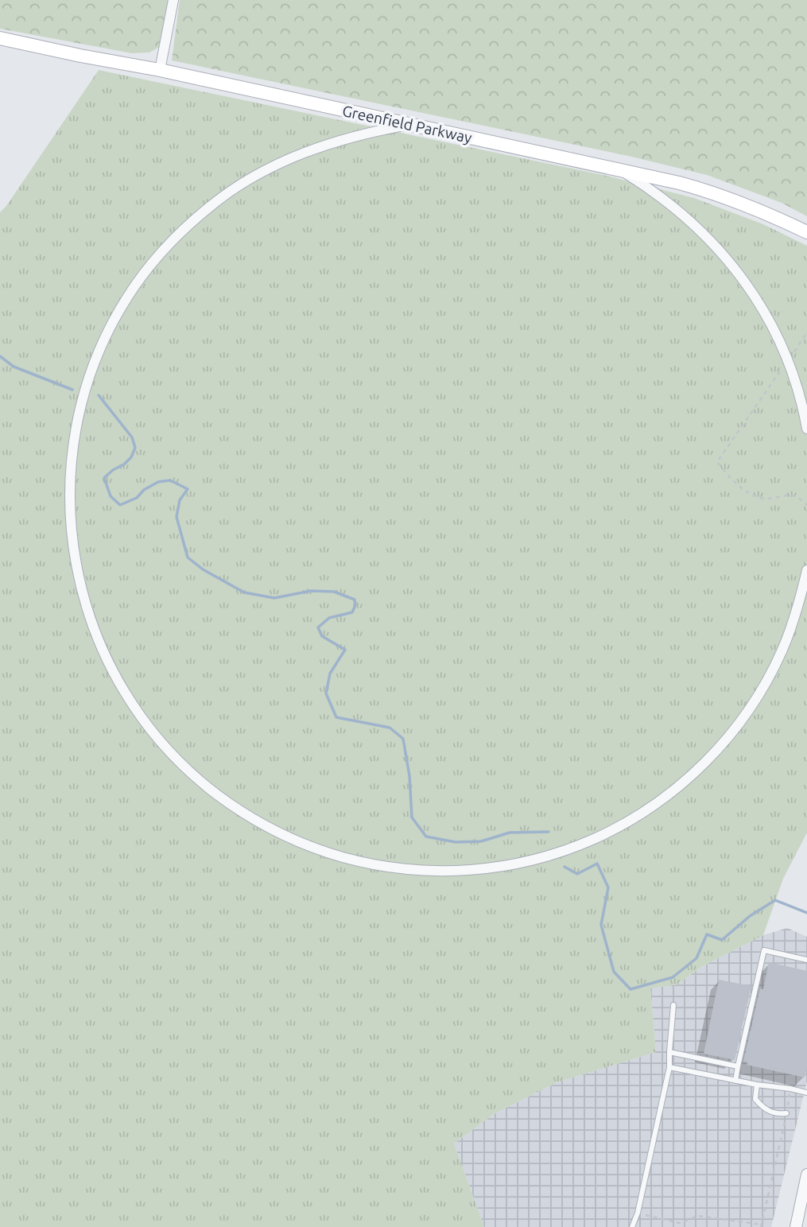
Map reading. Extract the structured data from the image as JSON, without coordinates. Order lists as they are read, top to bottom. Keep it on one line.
{"streets":{"main road":["Greenfield Parkway"]}}
